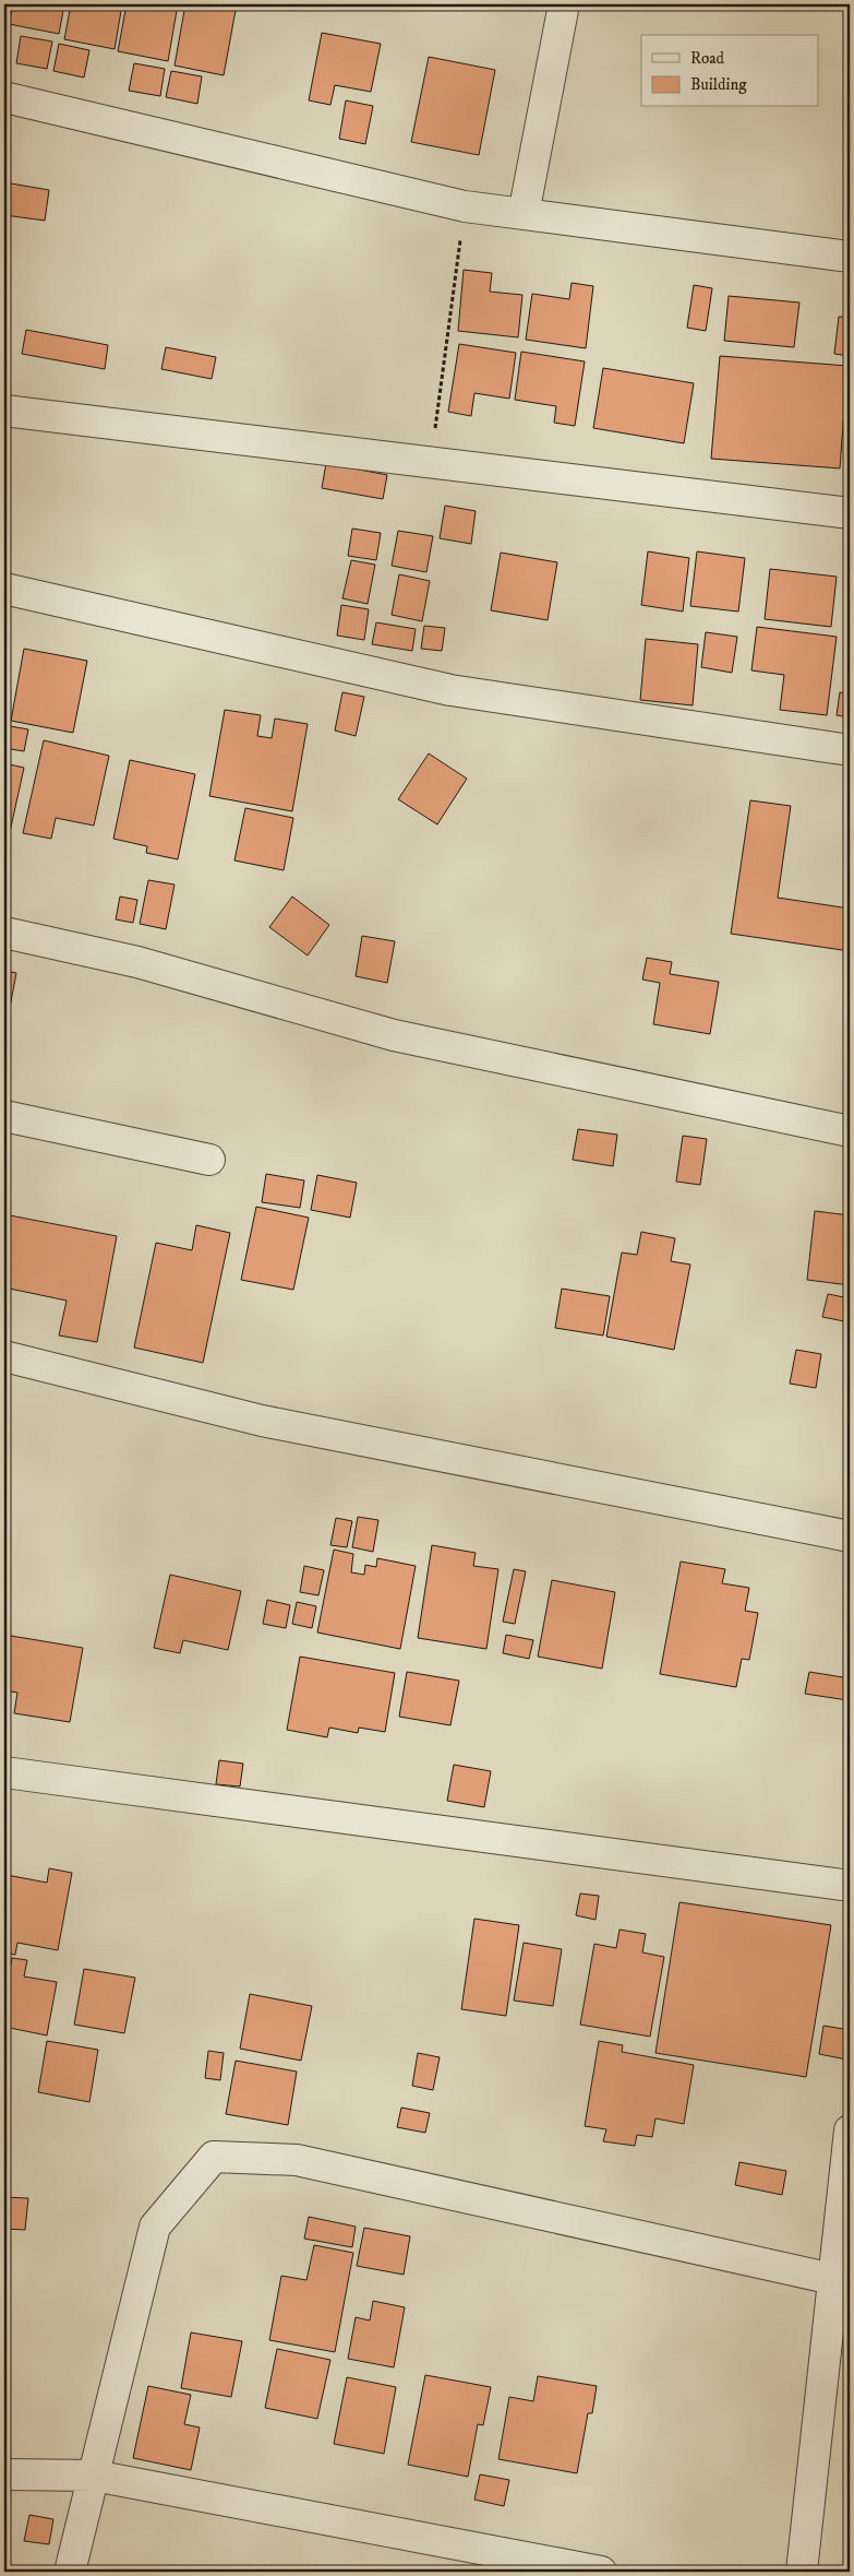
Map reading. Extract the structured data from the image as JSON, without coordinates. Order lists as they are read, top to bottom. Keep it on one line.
{"legend":["Road","Building"]}
